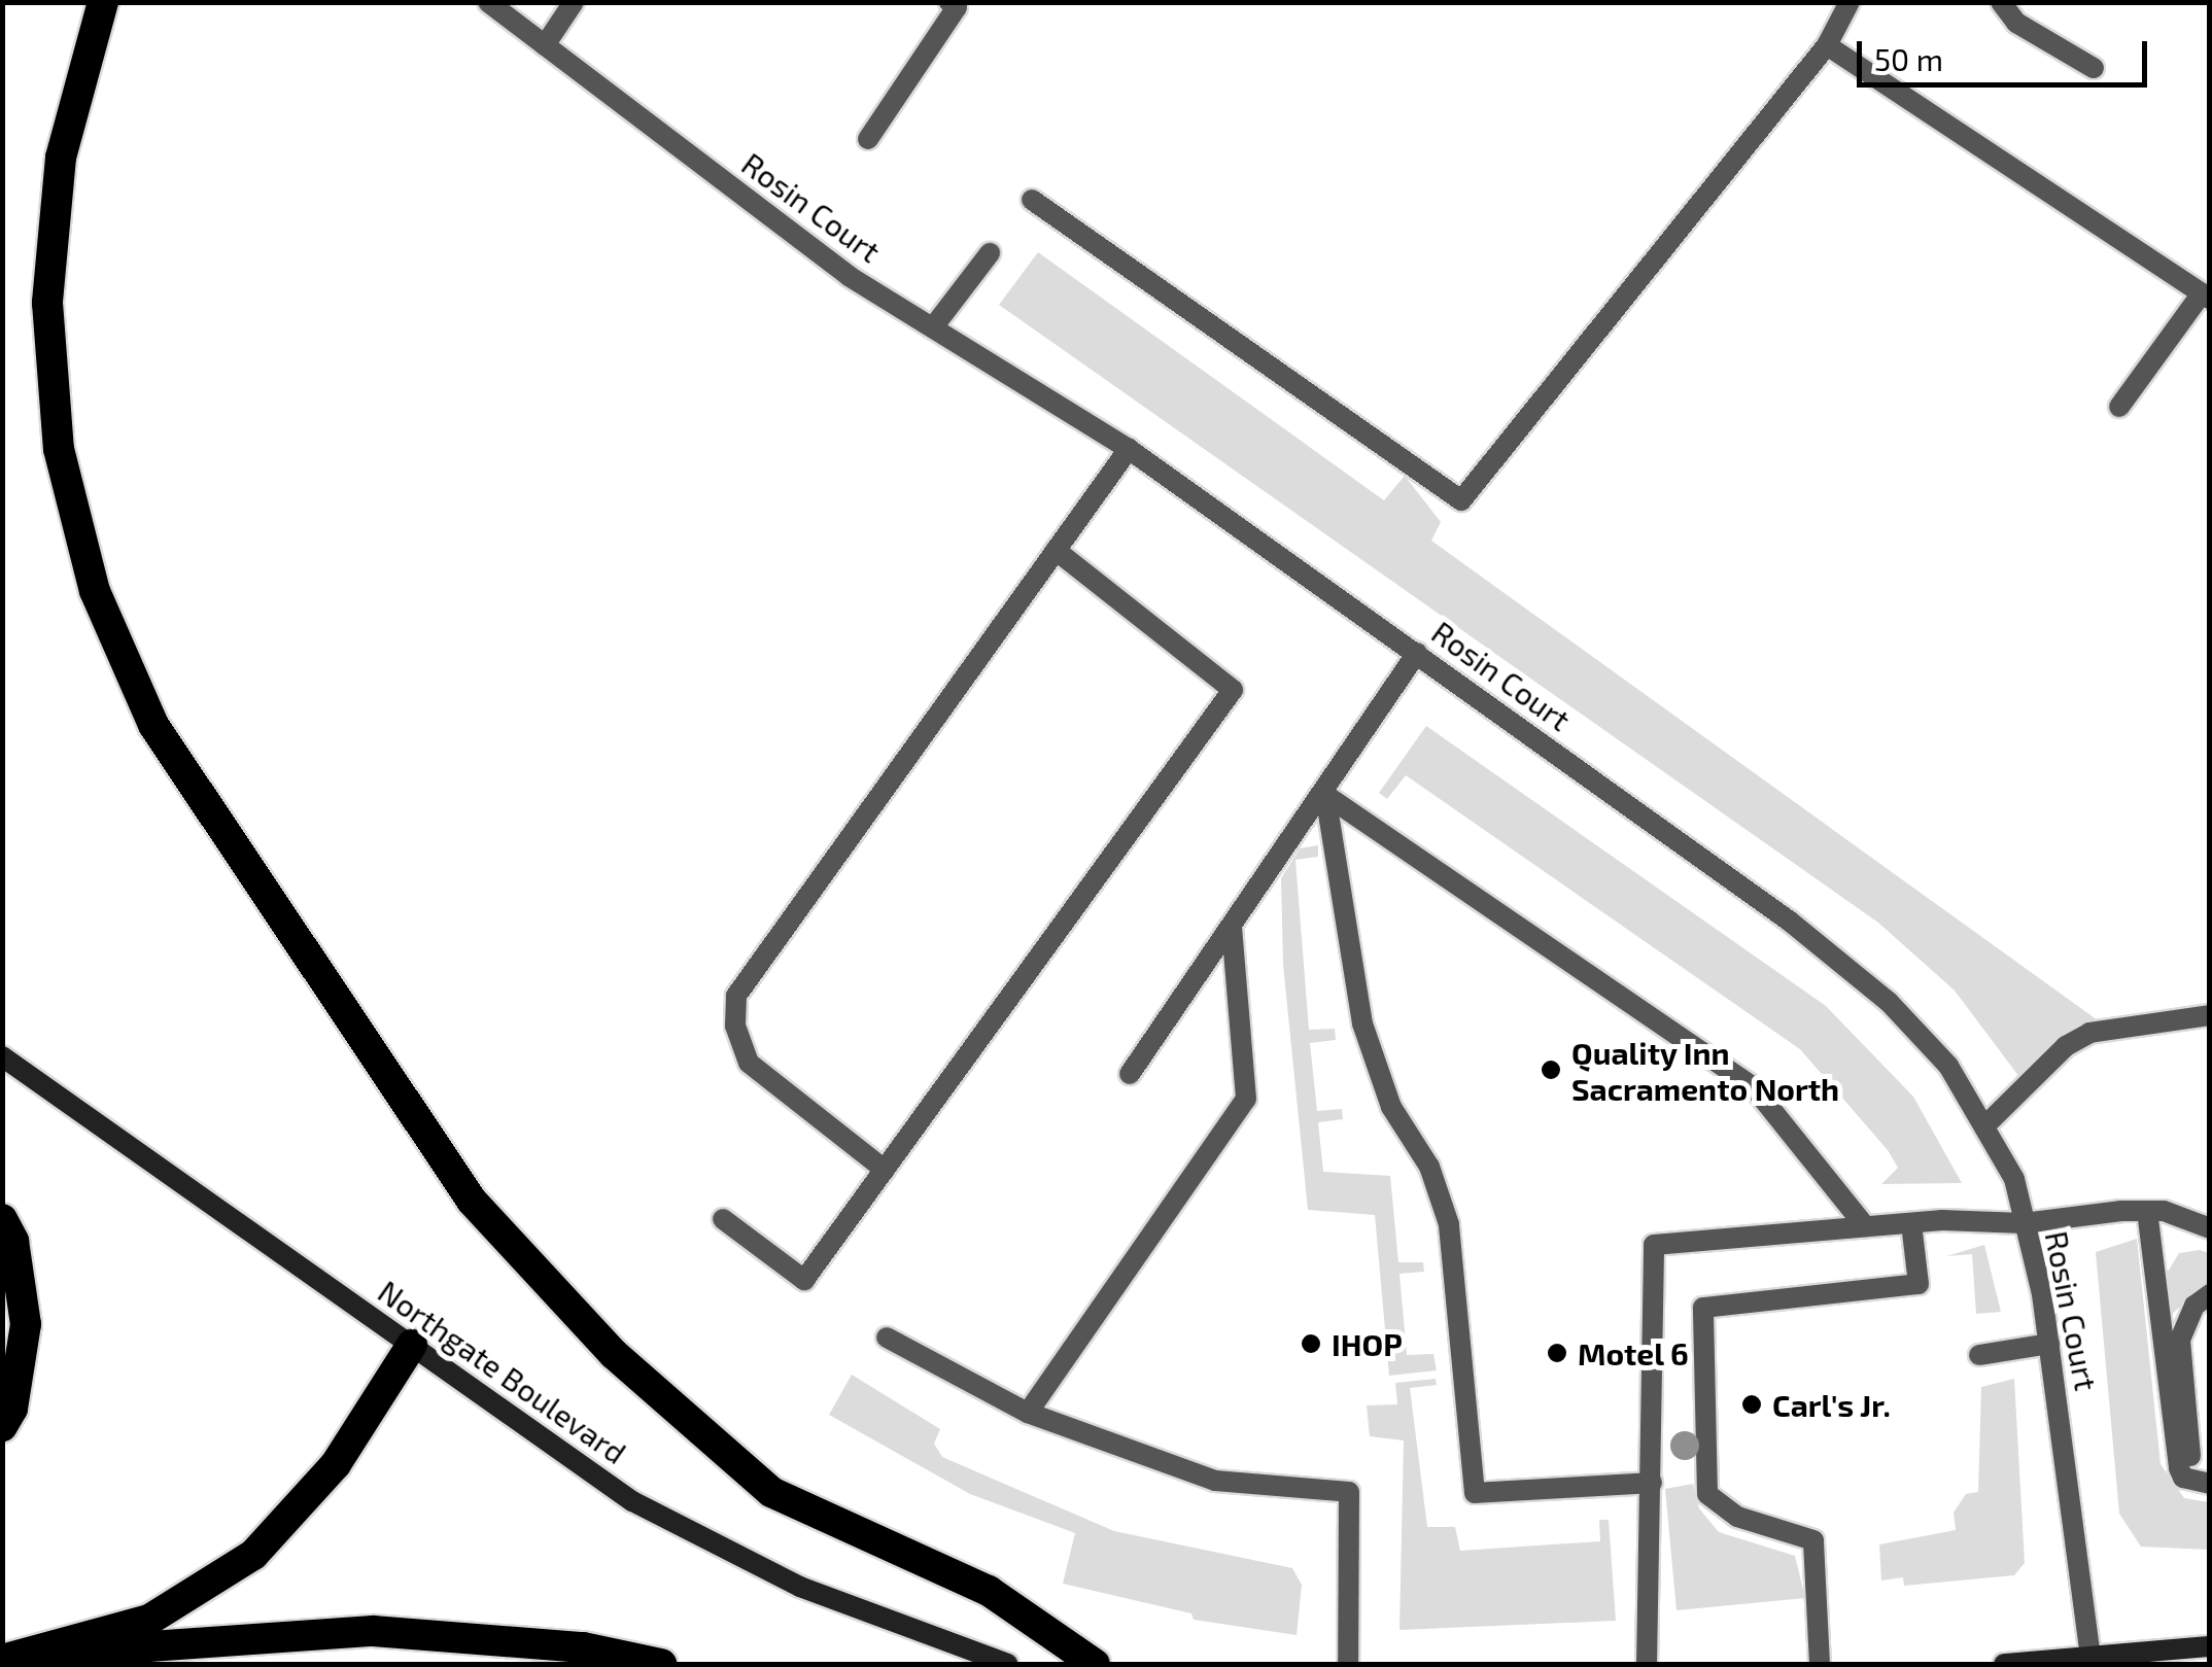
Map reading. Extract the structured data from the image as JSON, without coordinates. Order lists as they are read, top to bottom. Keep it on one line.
{"streets":{"main road":["Northgate Boulevard"],"street":["Rosin Court"]},"places":["Quality Inn Sacramento North","IHOP","Motel 6","Carl's Jr."],"scale_bar":"50 m"}
